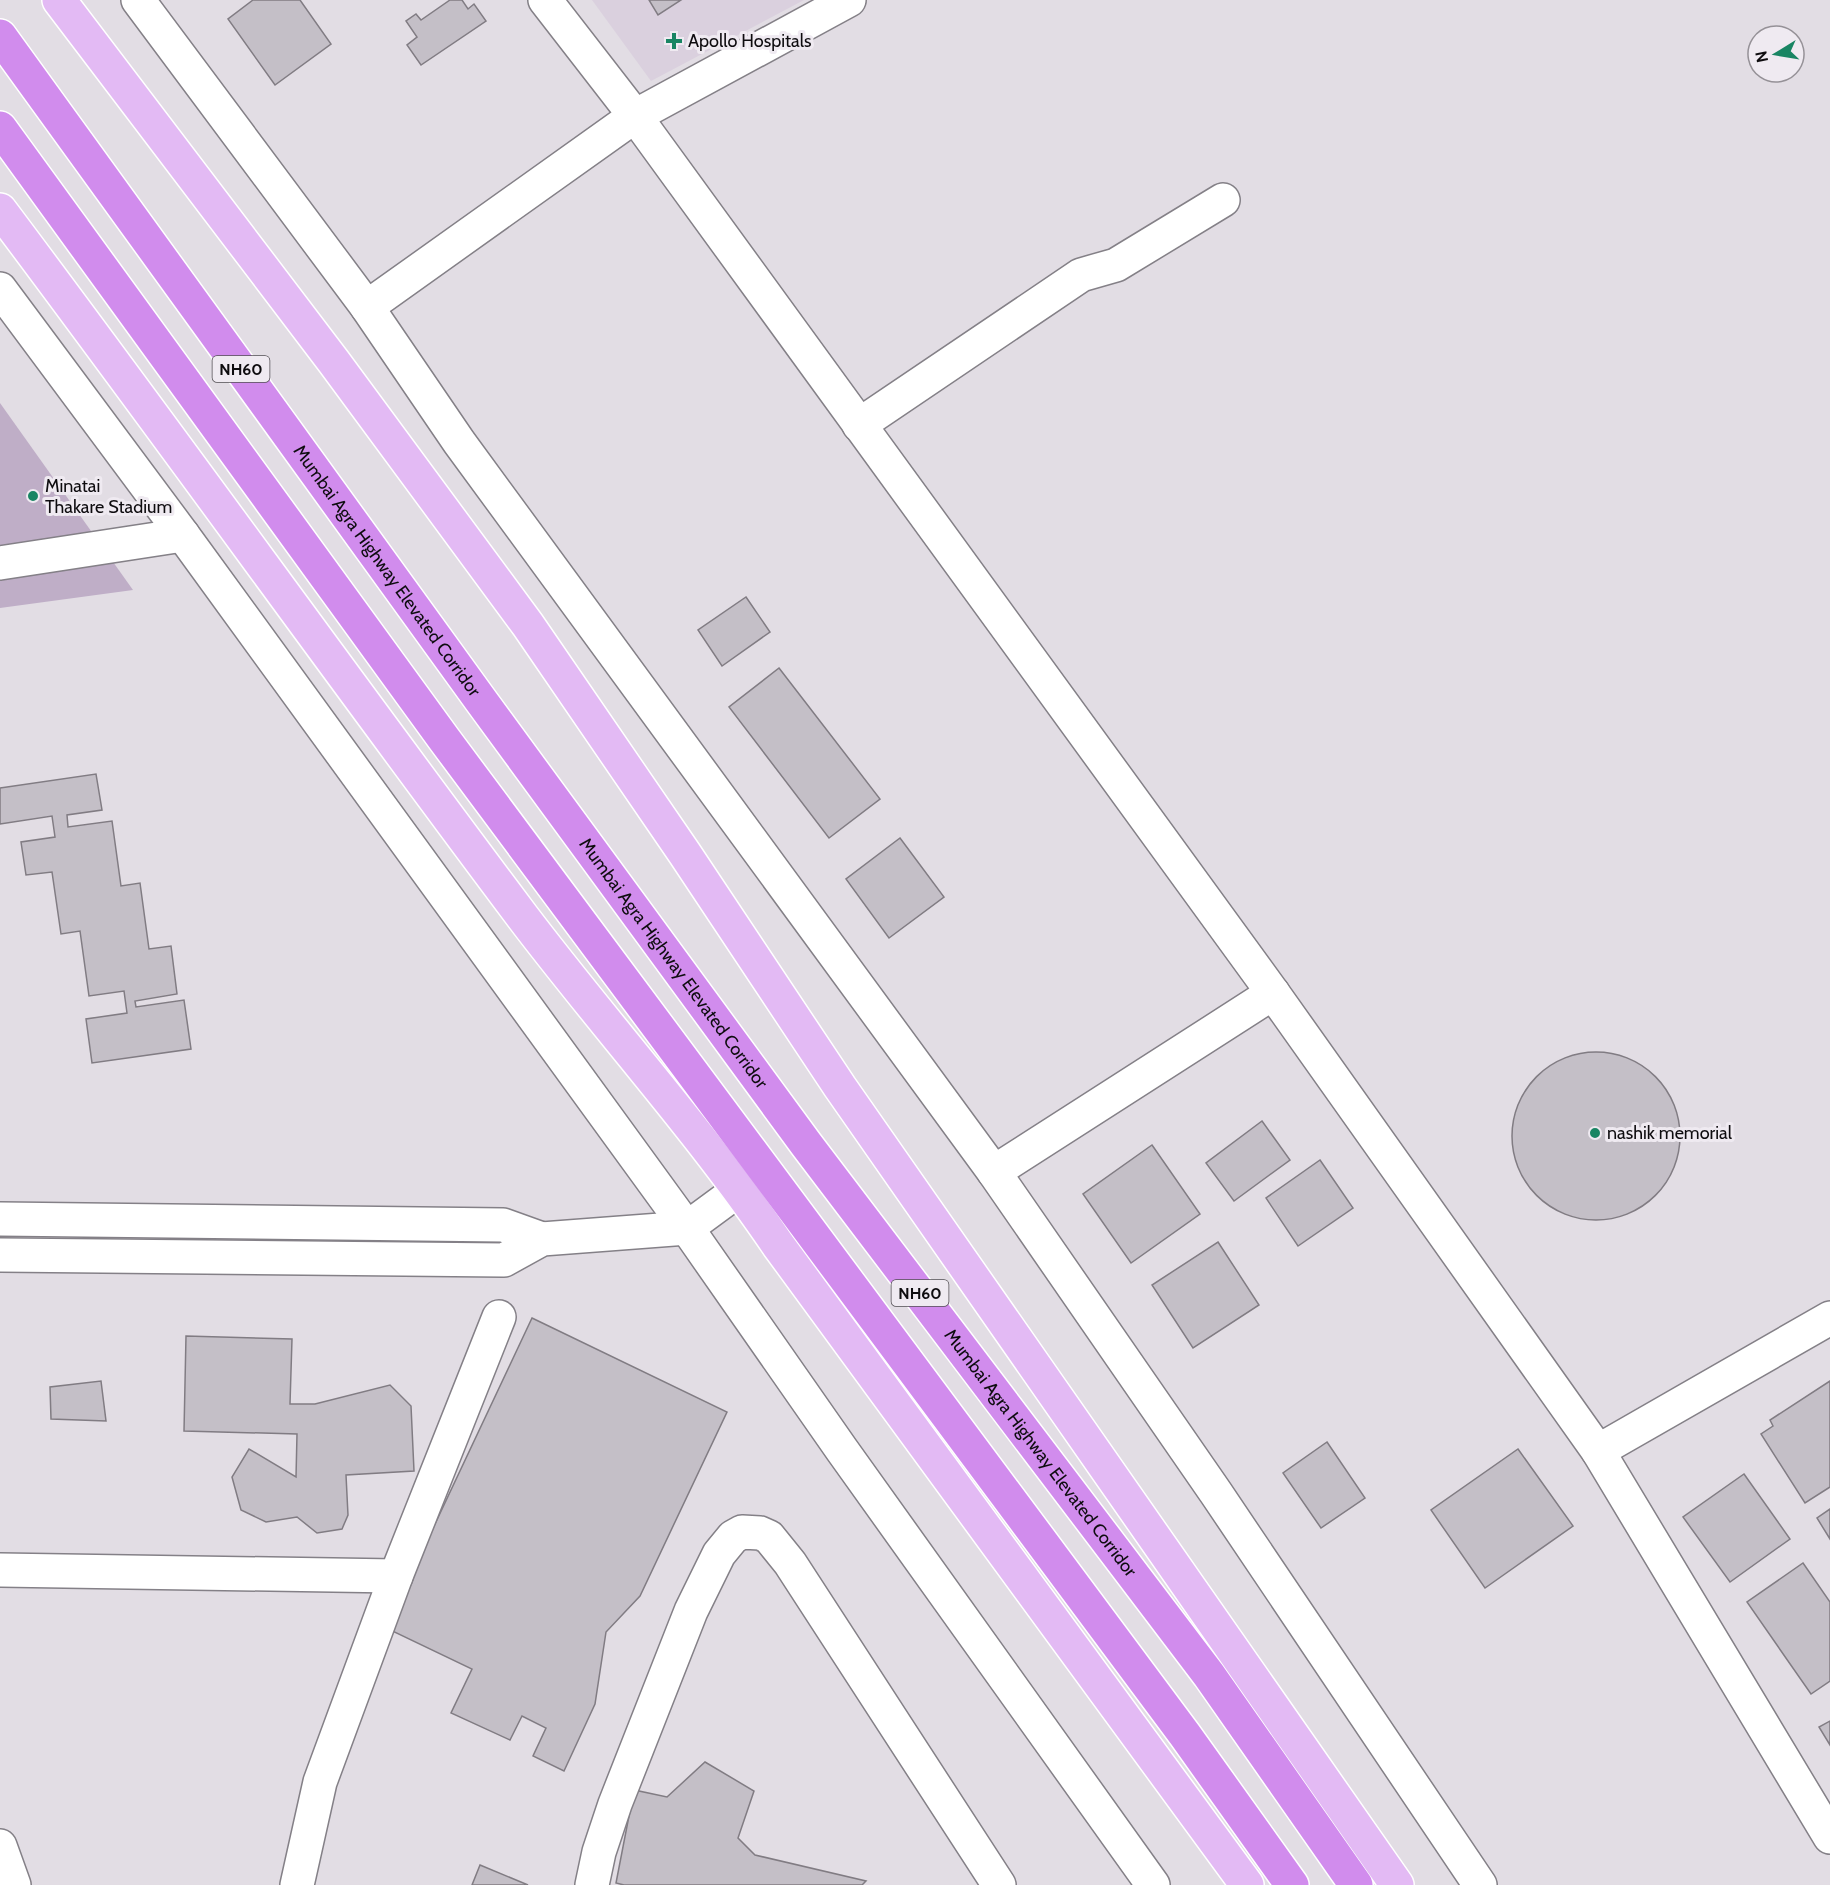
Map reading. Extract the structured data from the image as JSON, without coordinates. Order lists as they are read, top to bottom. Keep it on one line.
{"streets":{"highway":["NH60","Mumbai Agra Highway Elevated Corridor"]},"places":{"health":["Apollo Hospitals"],"other":["Minatai Thakare Stadium","nashik memorial"]},"north":"left"}
